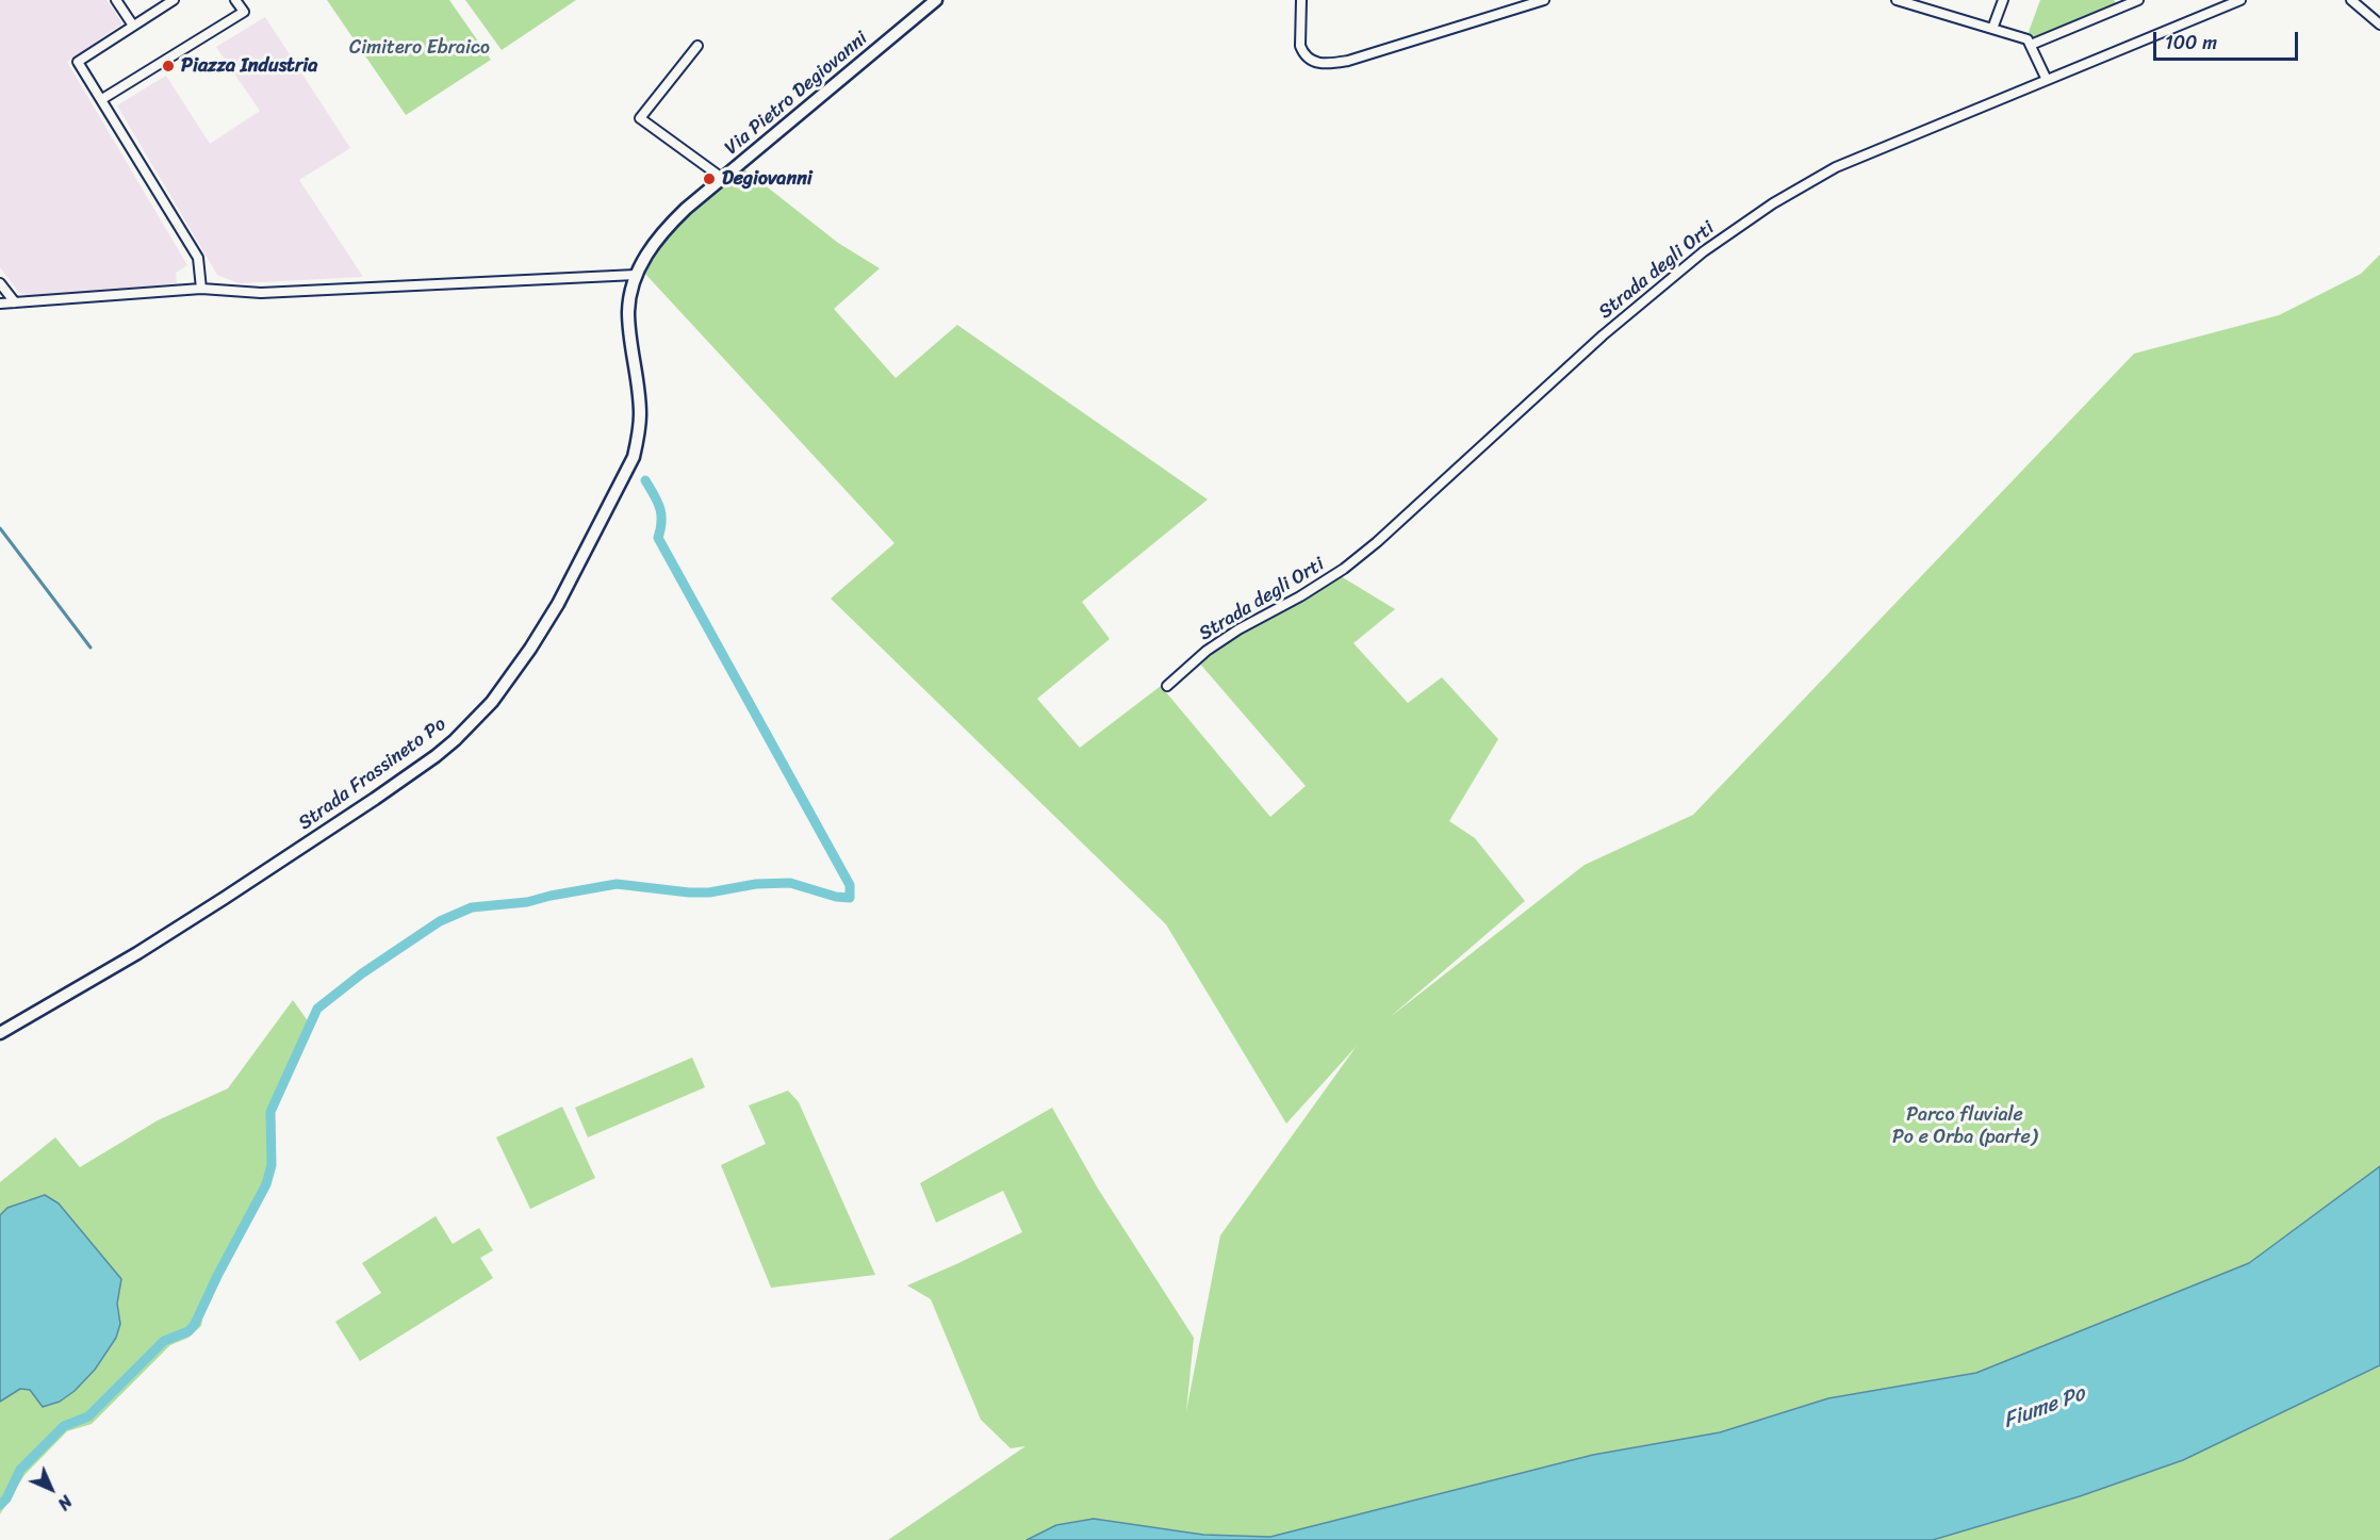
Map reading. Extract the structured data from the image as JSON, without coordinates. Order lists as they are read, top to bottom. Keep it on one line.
{"streets":{"street":["Via Pietro Degiovanni","Strada degli Orti","Strada Frassineto Po"]},"crossings":[["Via Pietro Degiovanni","Strada Frassineto Po"]],"water":["Fiume Po"],"parks":["Cimitero Ebraico","Parco fluviale Po e Orba (parte)"],"places":["Piazza Industria","Degiovanni"],"scale_bar":"100 m","north":"bottom right"}
